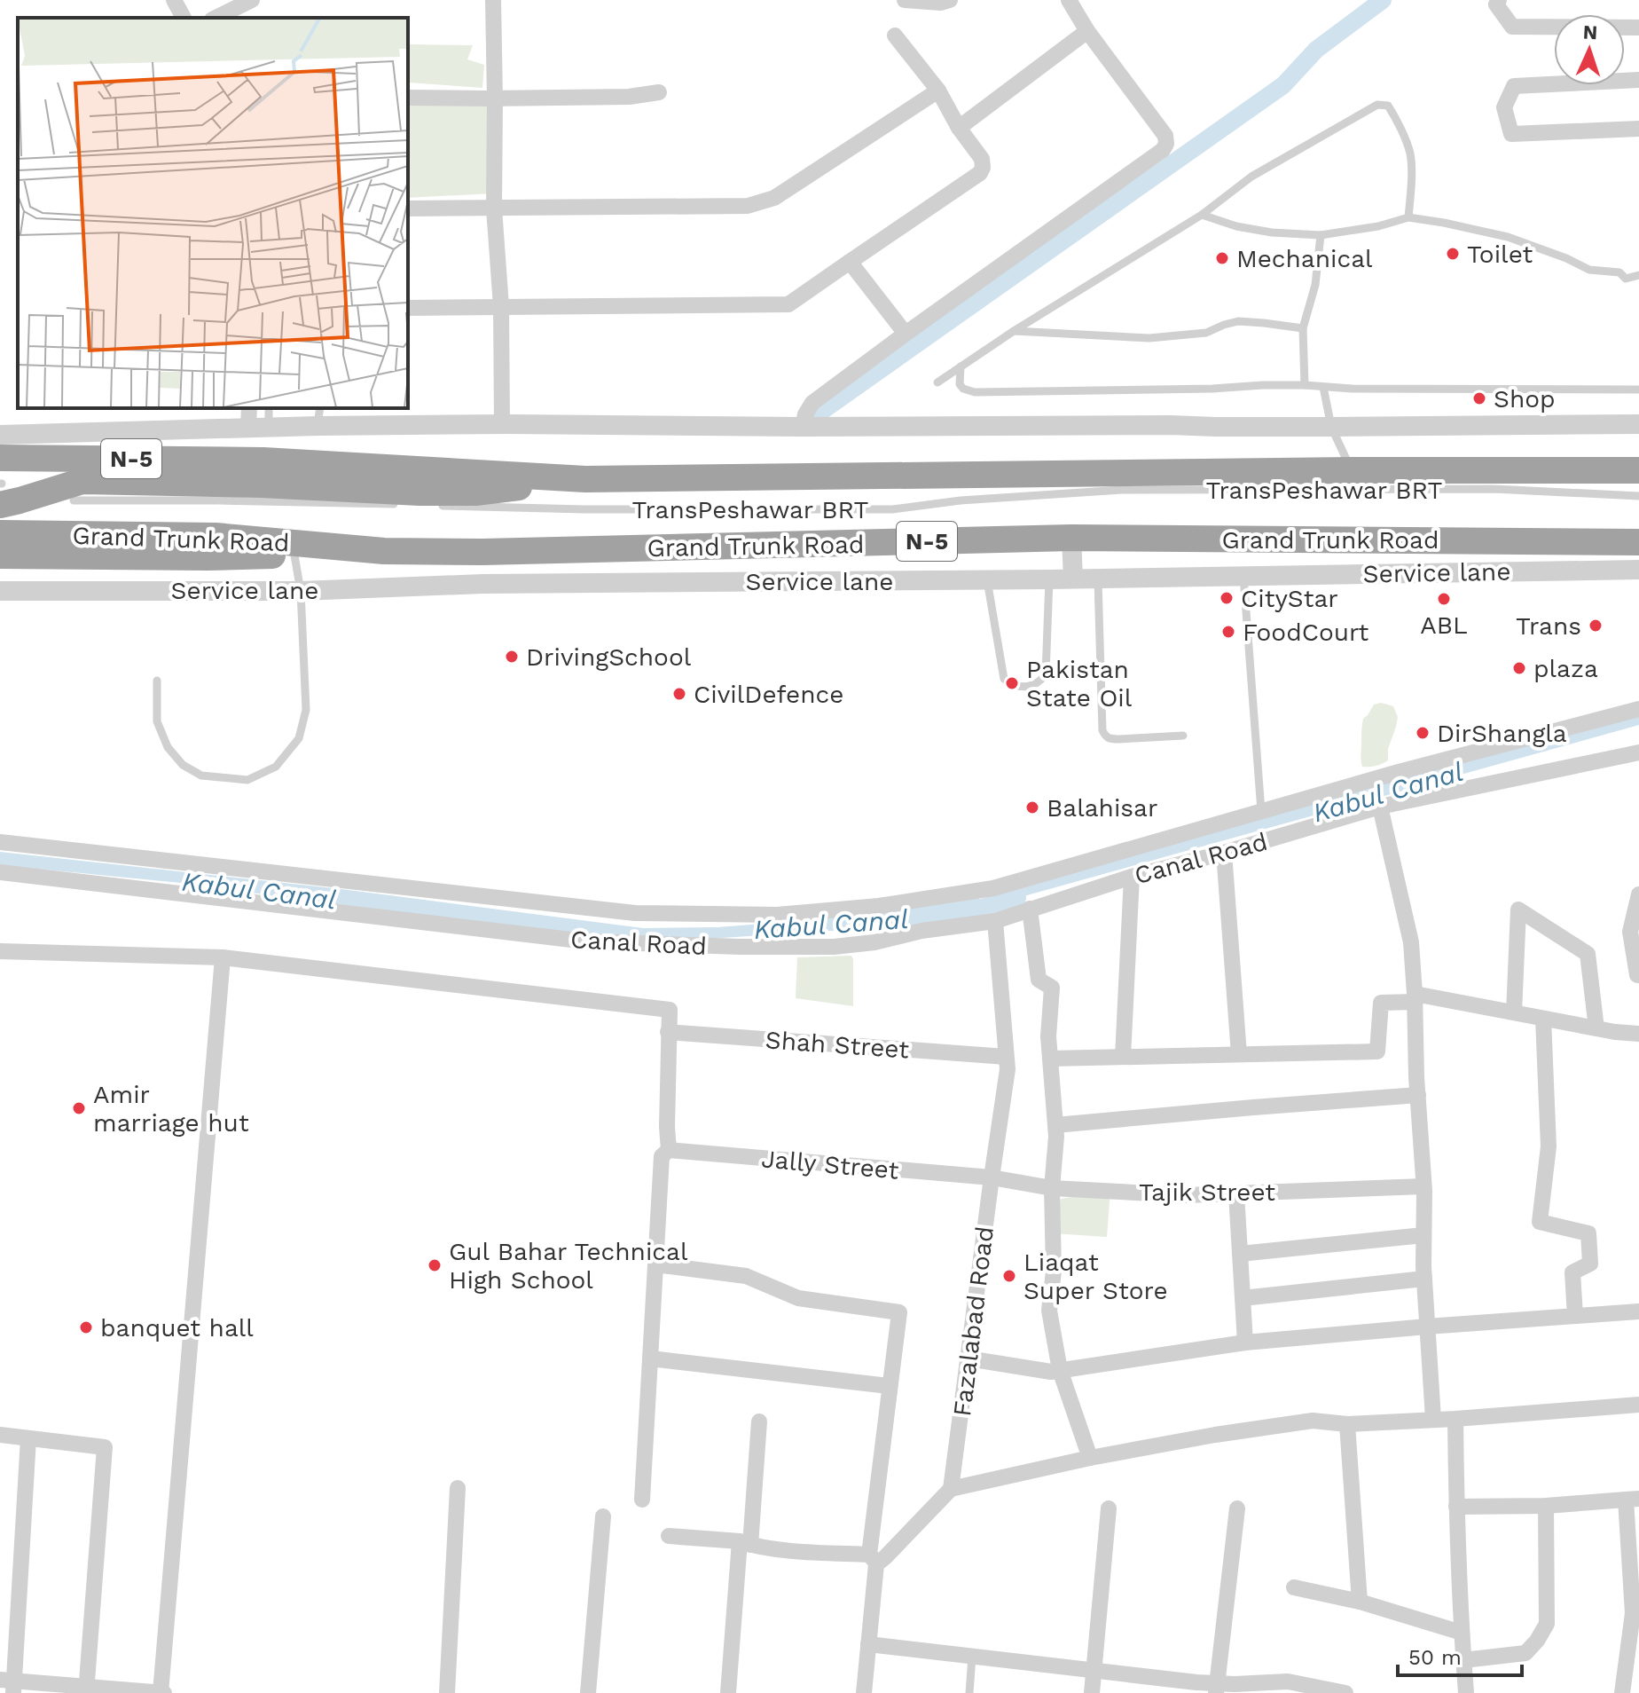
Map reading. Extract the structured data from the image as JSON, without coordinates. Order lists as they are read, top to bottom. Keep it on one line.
{"streets":{"highway":["N-5","Grand Trunk Road"],"street":["Service lane","Canal Road","Shah Street","Jally Street","Tajik Street","Fazalabad Road"],"lane":["TransPeshawar BRT"]},"crossings":[["Canal Road","Fazalabad Road"],["Shah Street","Fazalabad Road"],["Jally Street","Tajik Street"],["Jally Street","Fazalabad Road"],["Tajik Street","Fazalabad Road"]],"water":["Kabul Canal"],"places":["Toilet","Mechanical","Shop","CityStar","ABL","Trans","FoodCourt","DrivingSchool","plaza","Pakistan State Oil","CivilDefence","DirShangla","Balahisar","Amir marriage hut","Gul Bahar Technical High School","Liaqat Super Store","banquet hall"],"scale_bar":"50 m","north":"top"}
